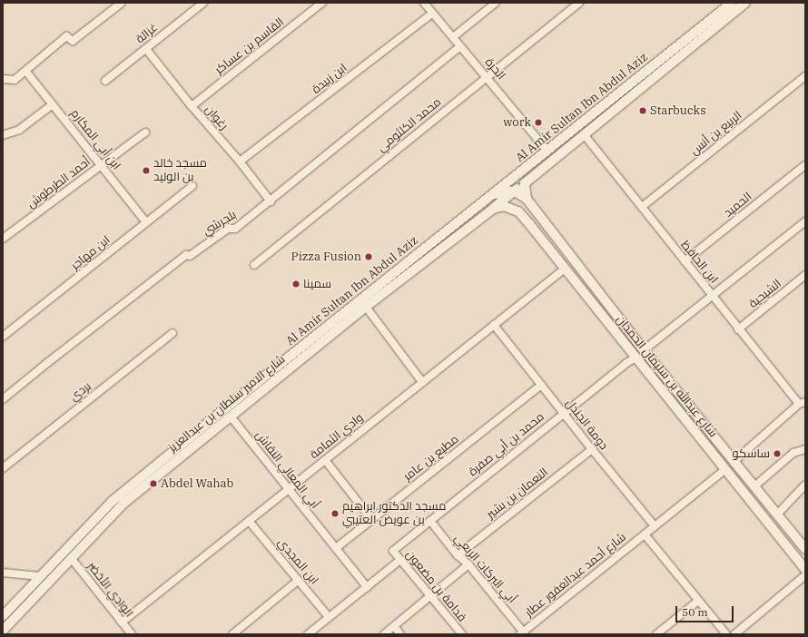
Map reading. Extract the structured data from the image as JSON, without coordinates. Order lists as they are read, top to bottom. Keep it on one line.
{"streets":{"street":["غزالة","القاسم بن عساكر","الحرة","ابن زبيدة","Al Amir Sultan Ibn Abdul Aziz","رغوان","محمد الكلثومي","الربيع بن أنس","ابن أبي المكارم","أحمد الطرطوش","الحميد","بلجرشي","ابن مهاجر","ابن الحافظ","الشيحية","شارع عبدالله بن سليمان الحمدان","بردي","شارع الامير سلطان بن عبدالعزيز","دومة الجندل","وادي الثمامة","محمد بن أبي صفرة","مطيع بن عامر","أبي المعالي النقاش","النعمان بن بشير","ابن المجدي","أبي البركات الربعي","شارع أحمد عبدالغفور عطار","قدامة بن مضعون","الوادي الأخضر"]},"crossings":[["غزالة","رغوان"],["القاسم بن عساكر","رغوان"],["الحرة","ابن زبيدة"],["الحرة","Al Amir Sultan Ibn Abdul Aziz"],["الحرة","محمد الكلثومي"],["الحرة","بلجرشي"],["ابن زبيدة","رغوان"],["Al Amir Sultan Ibn Abdul Aziz","ابن الحافظ"],["Al Amir Sultan Ibn Abdul Aziz","شارع عبدالله بن سليمان الحمدان"],["Al Amir Sultan Ibn Abdul Aziz","شارع الامير سلطان بن عبدالعزيز"],["رغوان","بلجرشي"],["الربيع بن أنس","ابن الحافظ"],["ابن أبي المكارم","أحمد الطرطوش"],["ابن أبي المكارم","ابن مهاجر"],["الحميد","ابن الحافظ"],["ابن الحافظ","الشيحية"],["شارع عبدالله بن سليمان الحمدان","شارع الامير سلطان بن عبدالعزيز"],["شارع عبدالله بن سليمان الحمدان","وادي الثمامة"],["شارع عبدالله بن سليمان الحمدان","محمد بن أبي صفرة"],["شارع الامير سلطان بن عبدالعزيز","أبي المعالي النقاش"],["شارع الامير سلطان بن عبدالعزيز","الوادي الأخضر"],["دومة الجندل","وادي الثمامة"],["دومة الجندل","محمد بن أبي صفرة"],["دومة الجندل","مطيع بن عامر"],["دومة الجندل","النعمان بن بشير"],["وادي الثمامة","أبي المعالي النقاش"],["وادي الثمامة","ابن المجدي"],["وادي الثمامة","الوادي الأخضر"],["محمد بن أبي صفرة","أبي البركات الربعي"],["محمد بن أبي صفرة","قدامة بن مضعون"],["مطيع بن عامر","أبي المعالي النقاش"],["النعمان بن بشير","أبي البركات الربعي"],["أبي البركات الربعي","شارع أحمد عبدالغفور عطار"]],"places":["Starbucks","work","مسجد خالد بن الوليد","Pizza Fusion","سمينا","ساسكو","Abdel Wahab","مسجد الدكتور ابراهيم بن عويض العتيبي"],"scale_bar":"50 m"}
